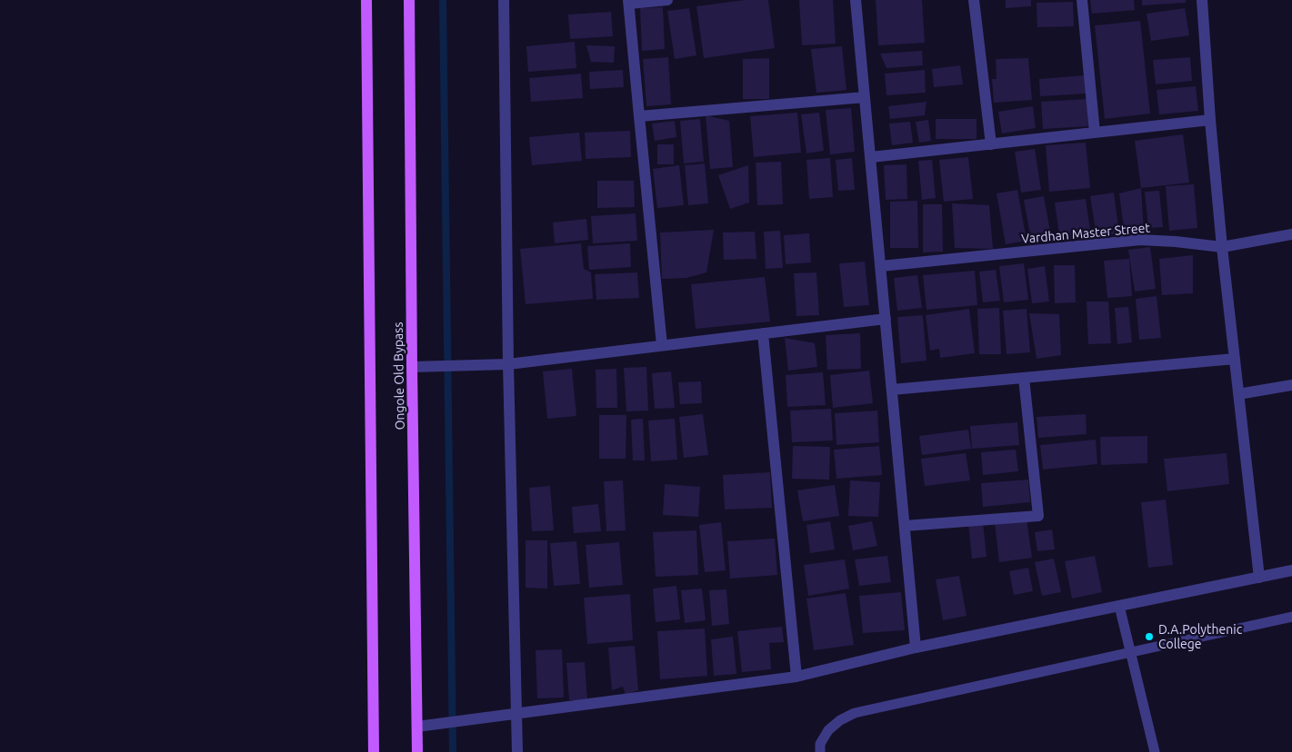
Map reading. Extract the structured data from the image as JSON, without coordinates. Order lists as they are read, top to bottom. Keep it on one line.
{"streets":{"main road":["Ongole Old Bypass"],"street":["Vardhan Master Street"]},"places":["D.A.Polythenic College"]}
